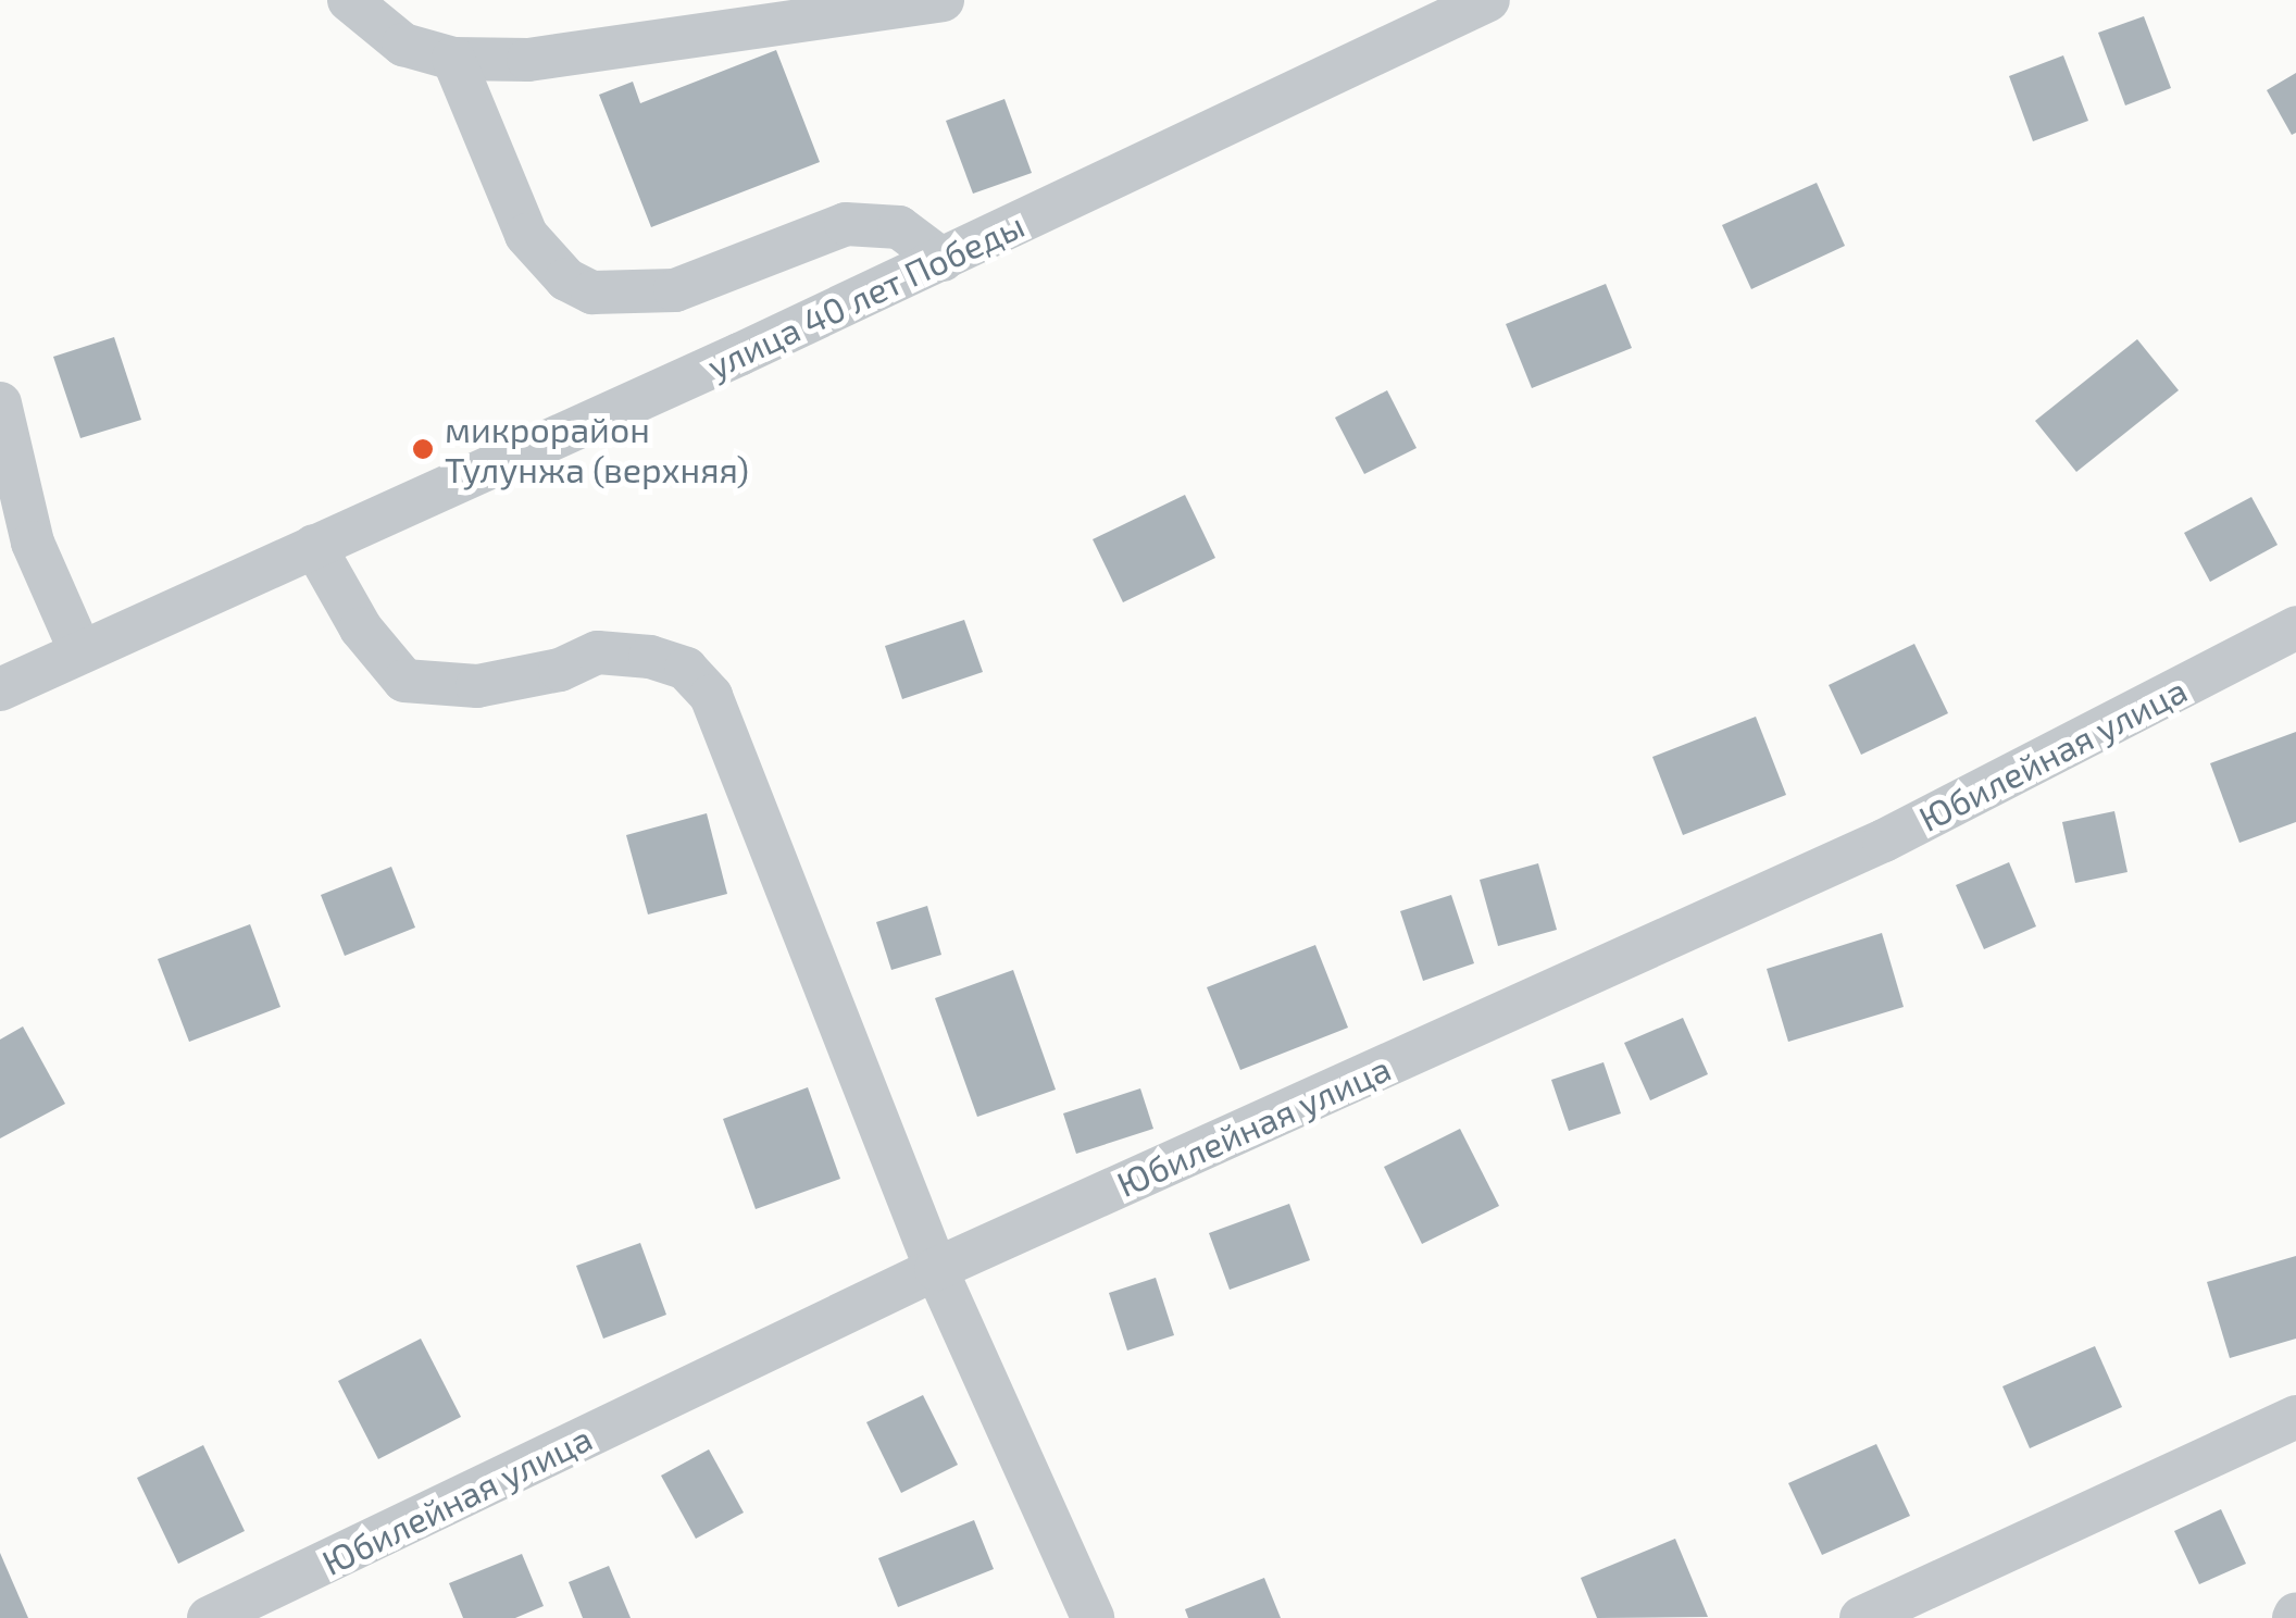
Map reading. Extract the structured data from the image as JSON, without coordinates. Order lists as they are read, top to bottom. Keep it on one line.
{"streets":{"street":["улица 40 лет Победы","Юбилейная улица"]},"places":["микрорайон Тулунжа (верхняя)"]}
